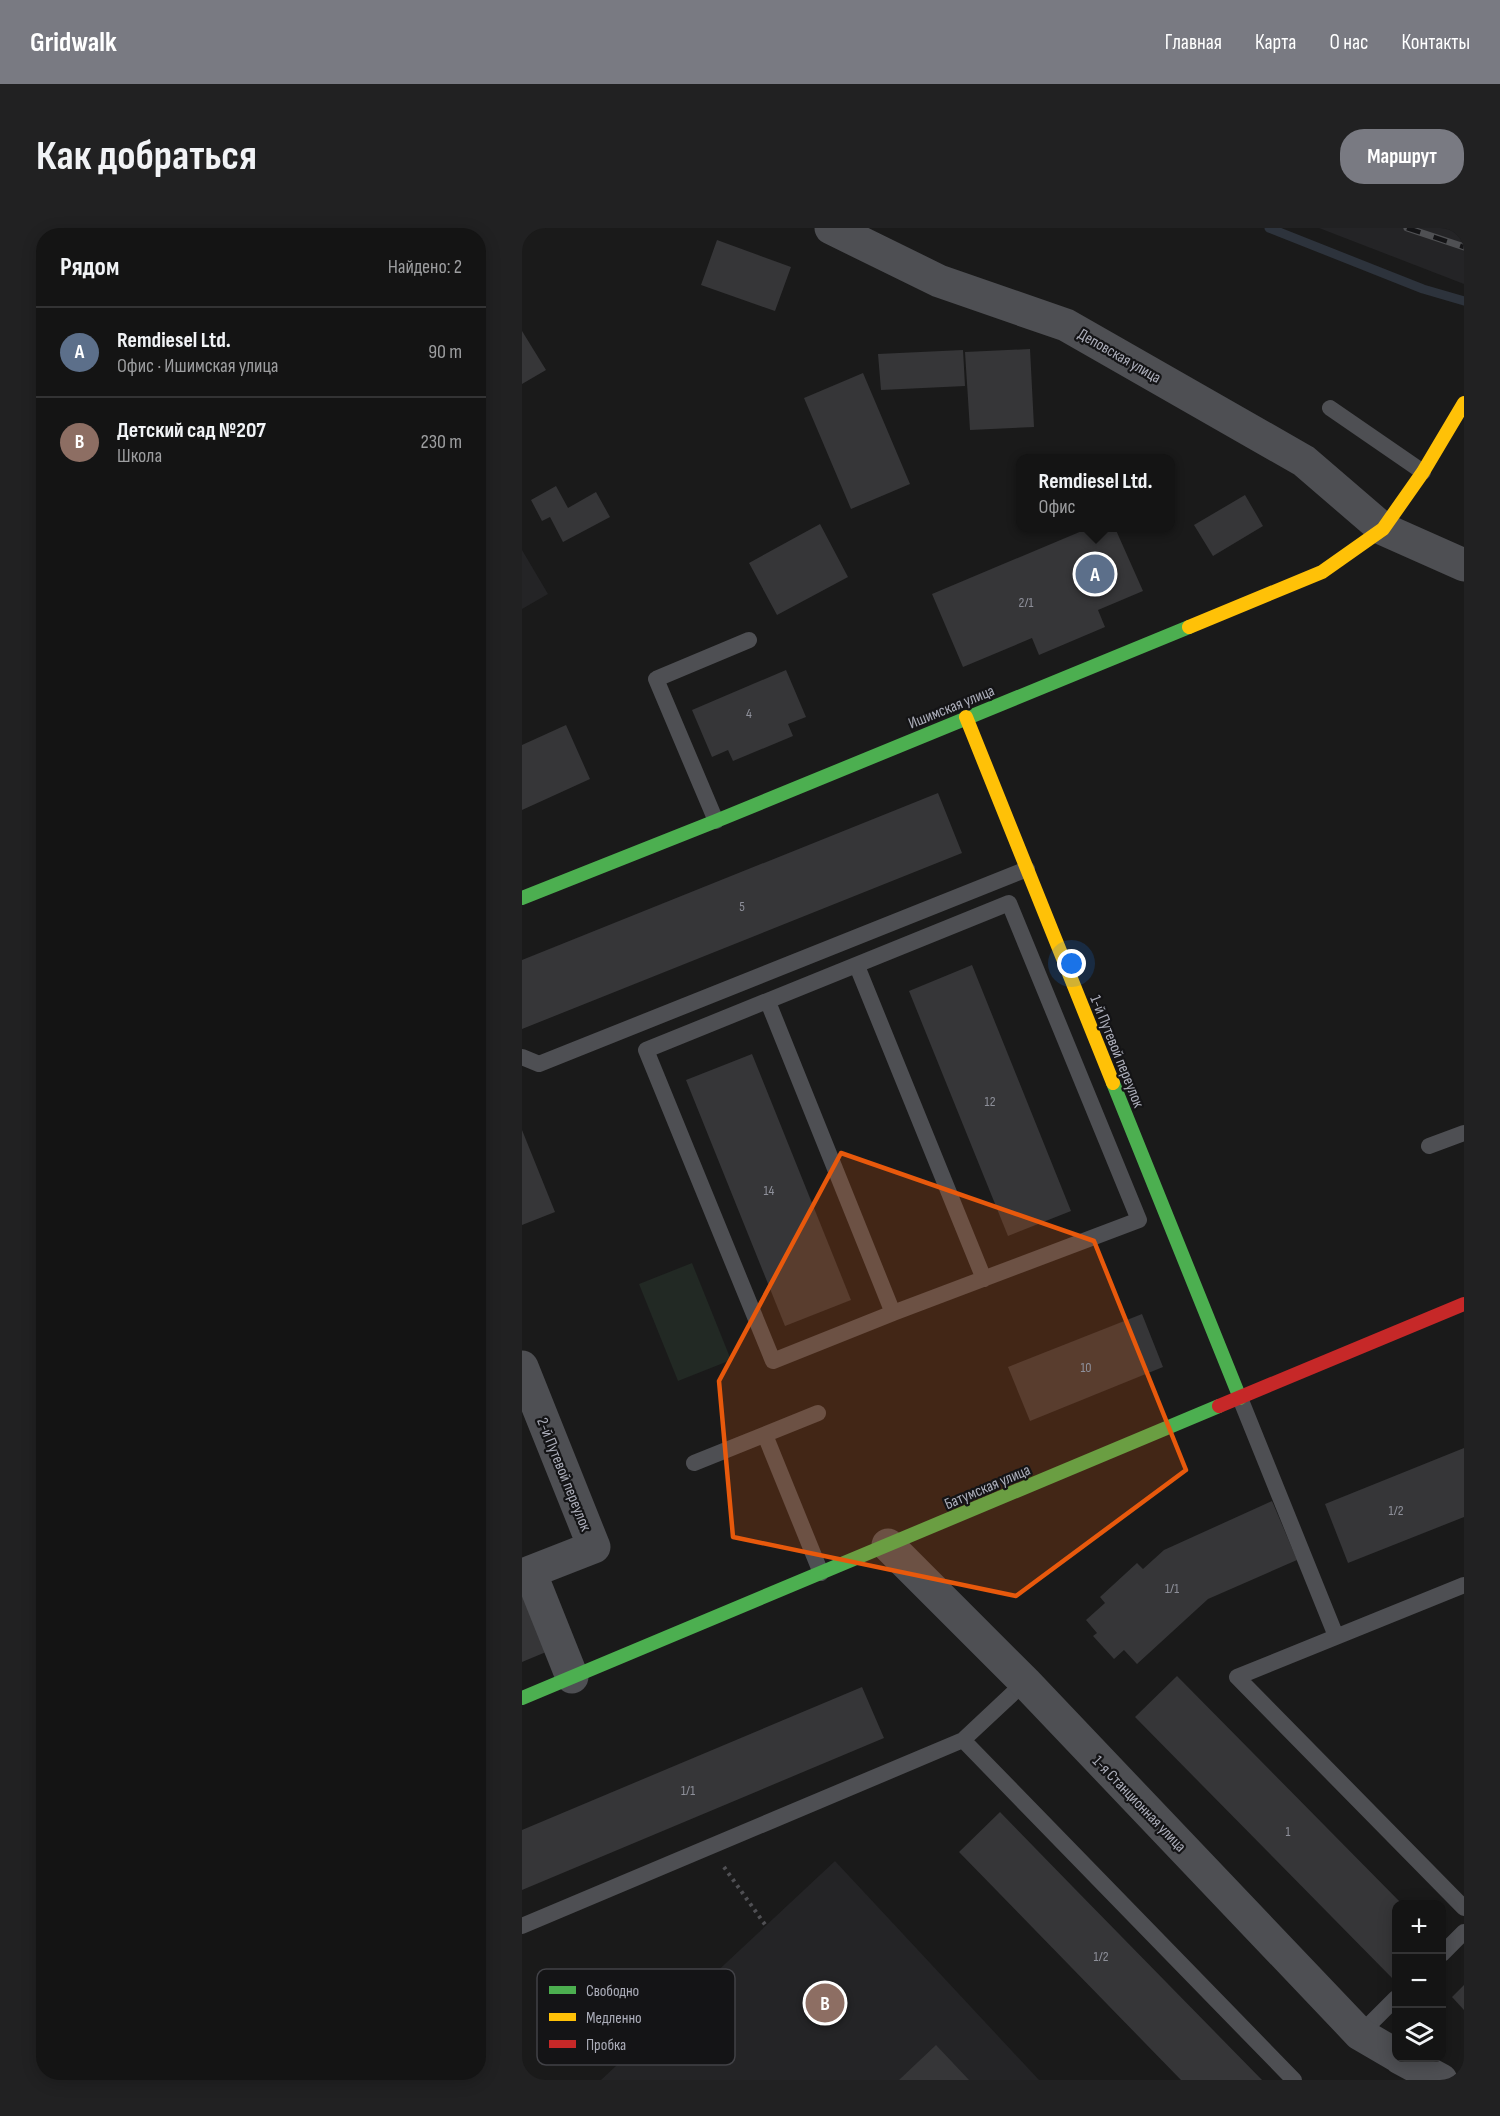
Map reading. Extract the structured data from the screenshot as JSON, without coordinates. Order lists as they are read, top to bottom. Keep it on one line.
{"streets":{"street":["Деповская улица","Ишимская улица","1-й Путевой переулок","2-й Путевой переулок","Батумская улица","1-я Станционная улица"]},"crossings":[["Деповская улица","Ишимская улица"],["Ишимская улица","1-й Путевой переулок"],["1-й Путевой переулок","Батумская улица"],["2-й Путевой переулок","Батумская улица"],["Батумская улица","1-я Станционная улица"]],"house_numbers":["2/1","4","5","12","14","10","1/2","1/1","1/1","1","1/2"],"legend":["Свободно","Медленно","Пробка"],"page":{"header":"Gridwalk","nav":["Главная","Карта","О нас","Контакты"],"buttons":"Маршрут","title":"Как добраться","heading":["Рядом","Найдено: 2"],"list":[{"mark":"A","name":"Remdiesel Ltd.","note":"Офис · Ишимская улица","value":"90 m"},{"mark":"B","name":"Детский сад №207","note":"Школа","value":"230 m"}],"popup":["Remdiesel Ltd.","Офис"],"pins":["A","B"],"map_buttons":["+","−"]}}
